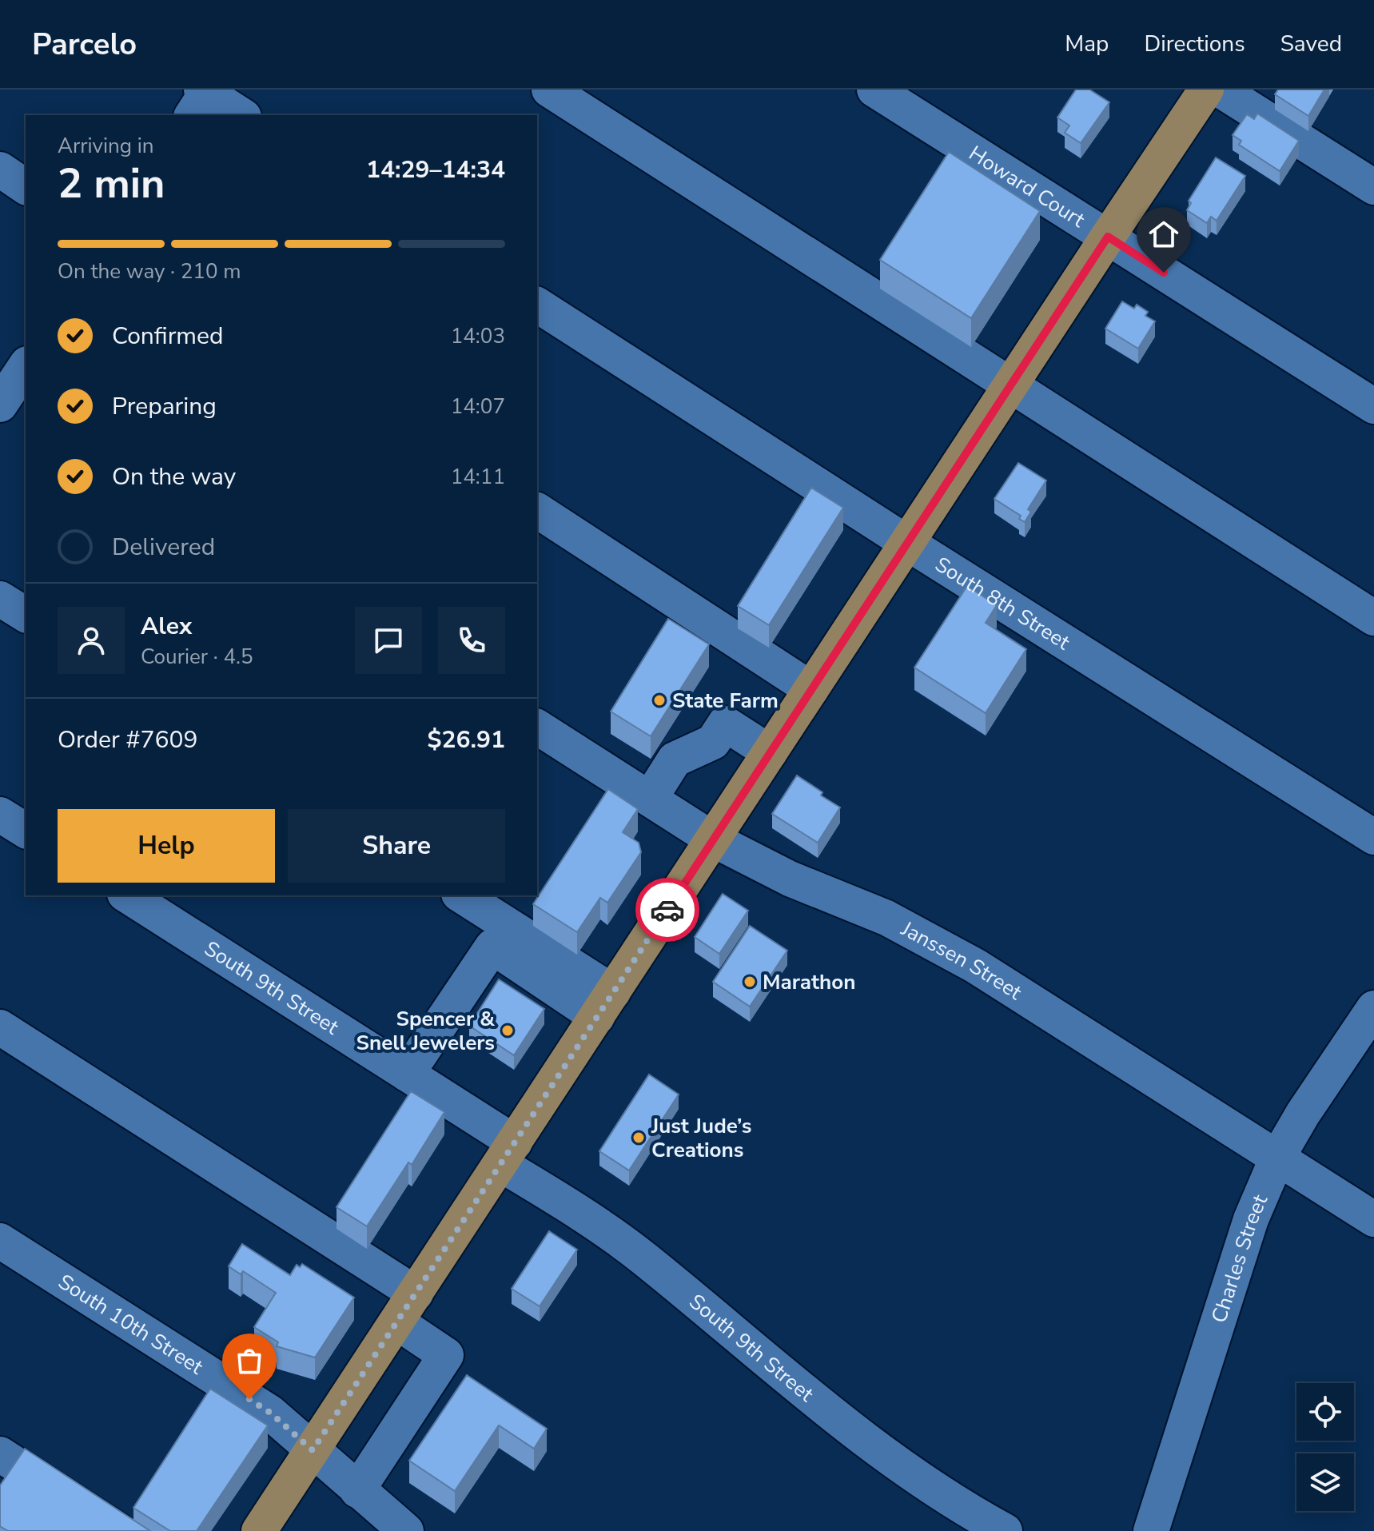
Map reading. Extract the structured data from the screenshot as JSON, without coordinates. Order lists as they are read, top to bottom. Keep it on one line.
{"streets":{"street":["Howard Court","South 8th Street","Janssen Street","South 9th Street","Charles Street","South 10th Street"]},"crossings":[["Janssen Street","Charles Street"]],"places":["State Farm","Marathon","Spencer & Snell Jewelers","Just Jude’s Creations"],"page":{"header":"Parcelo","nav":["Map","Directions","Saved"],"heading":["2 min","Arriving in","14:29–14:34"],"panel":["Alex","Courier · 4.5","Order #7609","$26.91"],"bar":"On the way · 210 m","list":[["Confirmed","14:03"],["Preparing","14:07"],["On the way","14:11"],"Delivered"],"buttons":["Help","Share"]}}
